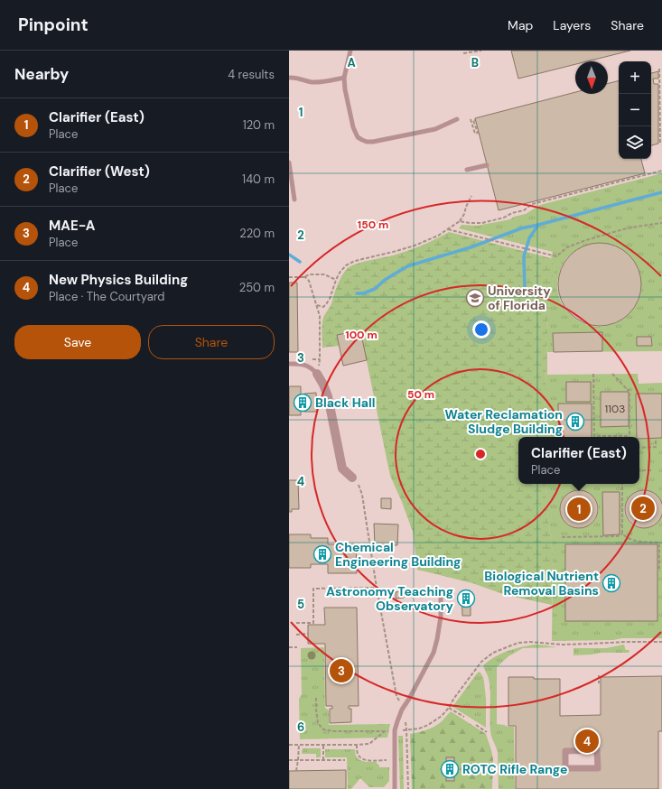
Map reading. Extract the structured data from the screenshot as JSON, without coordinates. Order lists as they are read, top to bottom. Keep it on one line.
{"places":{"school or university":["University of Florida"],"building":["Black Hall","Water Reclamation Sludge Building","Chemical Engineering Building","Biological Nutrient Removal Basins","Astronomy Teaching Observatory","ROTC Rifle Range"]},"house_numbers":["1103"],"north":"bottom","page":{"header":"Pinpoint","nav":["Map","Layers","Share"],"heading":["Nearby","4 results"],"map_buttons":["+","−"],"list":[{"mark":"1","name":"Clarifier (East)","note":"Place","value":"120 m"},{"mark":"2","name":"Clarifier (West)","note":"Place","value":"140 m"},{"mark":"3","name":"MAE-A","note":"Place","value":"220 m"},{"mark":"4","name":"New Physics Building","note":"Place · The Courtyard","value":"250 m"}],"buttons":["Save","Share"],"popup":["Clarifier (East)","Place"],"pins":["2","1","3","4"]},"grid":{"columns":["A","B"],"rows":["1","2","3","4","5","6"]},"rings":["150 m","100 m","50 m"]}
